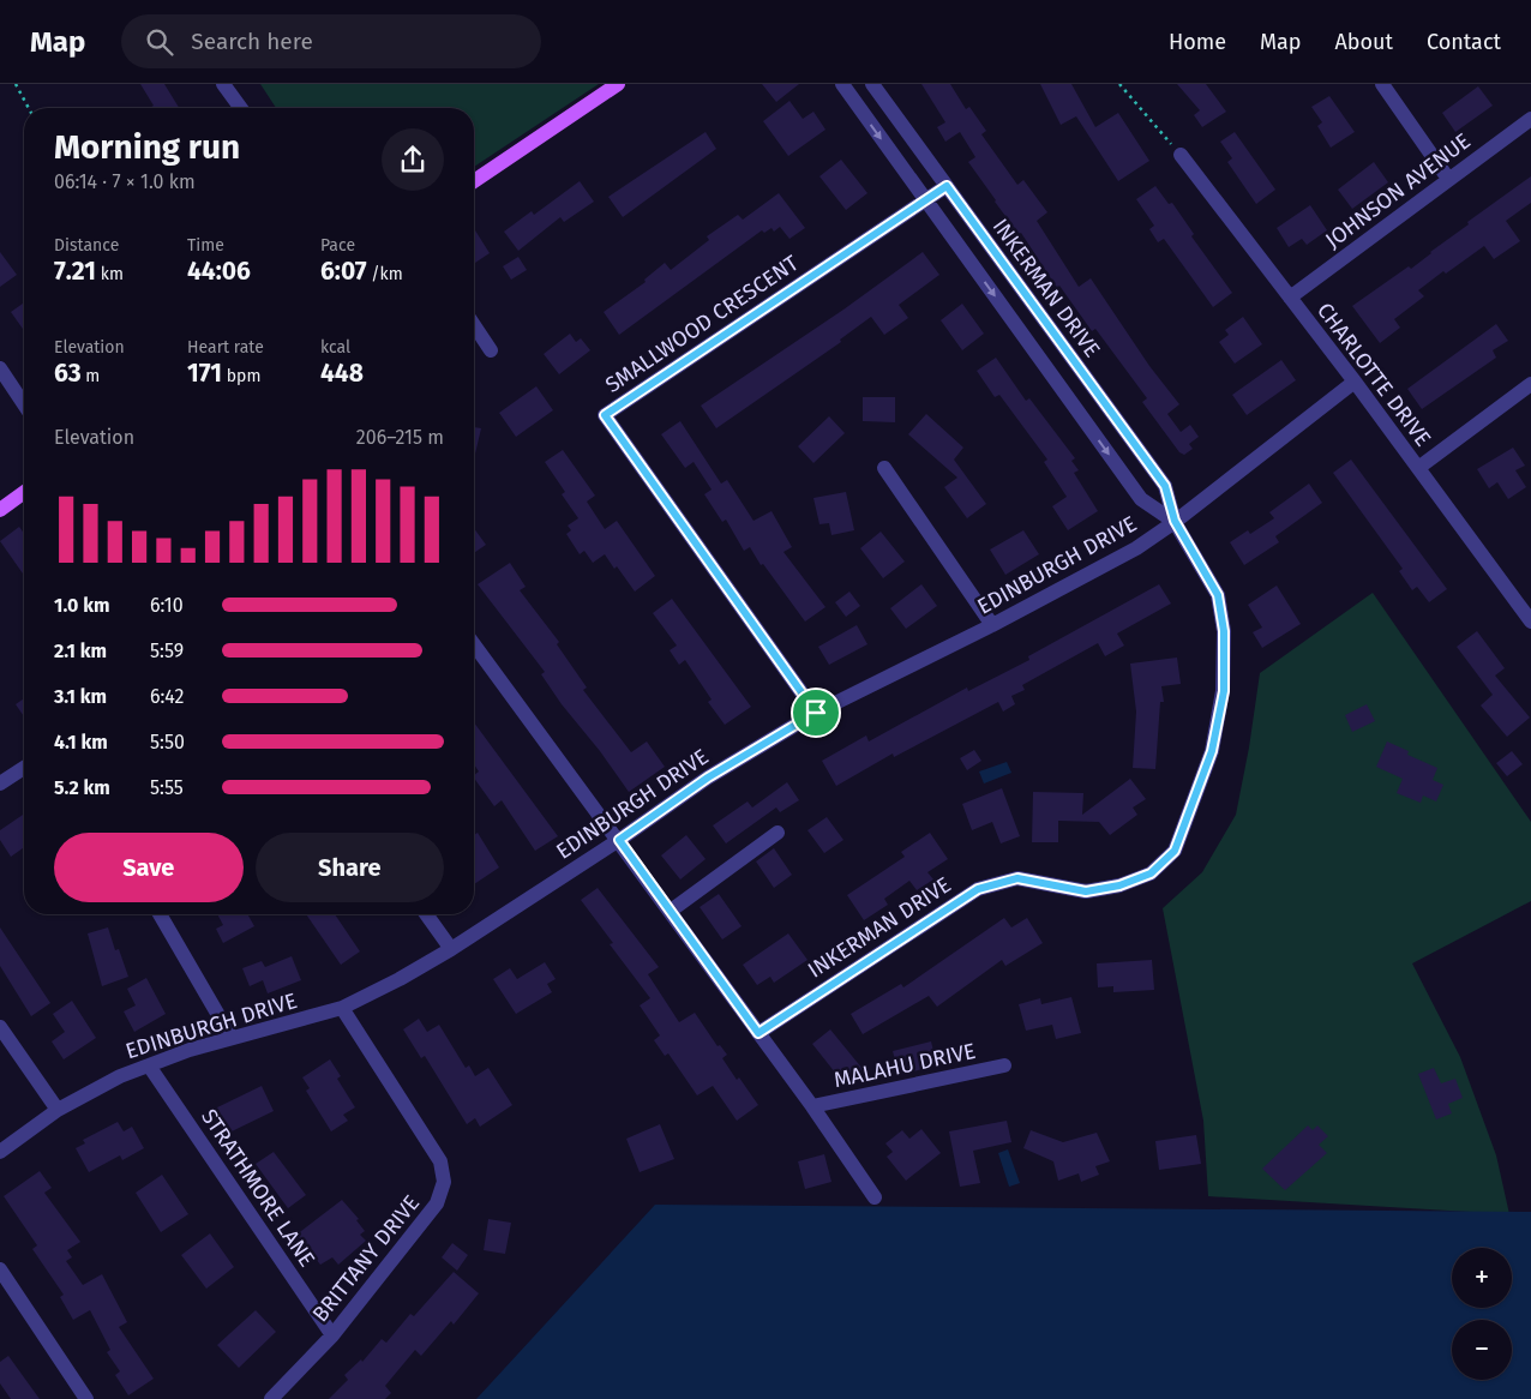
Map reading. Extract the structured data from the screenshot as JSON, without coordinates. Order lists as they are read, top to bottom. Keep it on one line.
{"streets":{"street":["JOHNSON AVENUE","INKERMAN DRIVE","SMALLWOOD CRESCENT","CHARLOTTE DRIVE","EDINBURGH DRIVE","MALAHU DRIVE","STRATHMORE LANE","BRITTANY DRIVE"]},"crossings":[["JOHNSON AVENUE","CHARLOTTE DRIVE"],["INKERMAN DRIVE","SMALLWOOD CRESCENT"],["INKERMAN DRIVE","EDINBURGH DRIVE"],["SMALLWOOD CRESCENT","EDINBURGH DRIVE"],["CHARLOTTE DRIVE","EDINBURGH DRIVE"],["EDINBURGH DRIVE","STRATHMORE LANE"],["EDINBURGH DRIVE","BRITTANY DRIVE"],["STRATHMORE LANE","BRITTANY DRIVE"]],"page":{"header":"Map","search":"Search here","nav":["Home","Map","About","Contact"],"heading":["Morning run","06:14 · 7 × 1.0 km"],"stats":[["Distance","7.21 km"],["Time","44:06"],["Pace","6:07 /km"],["Elevation","63 m"],["Heart rate","171 bpm"],["kcal","448"]],"chart":["Elevation","206–215 m"],"list":[{"name":"1.0 km","note":"6:10"},{"name":"2.1 km","note":"5:59"},{"name":"3.1 km","note":"6:42"},{"name":"4.1 km","note":"5:50"},{"name":"5.2 km","note":"5:55"}],"buttons":["Save","Share"],"map_buttons":["+","−"]}}
